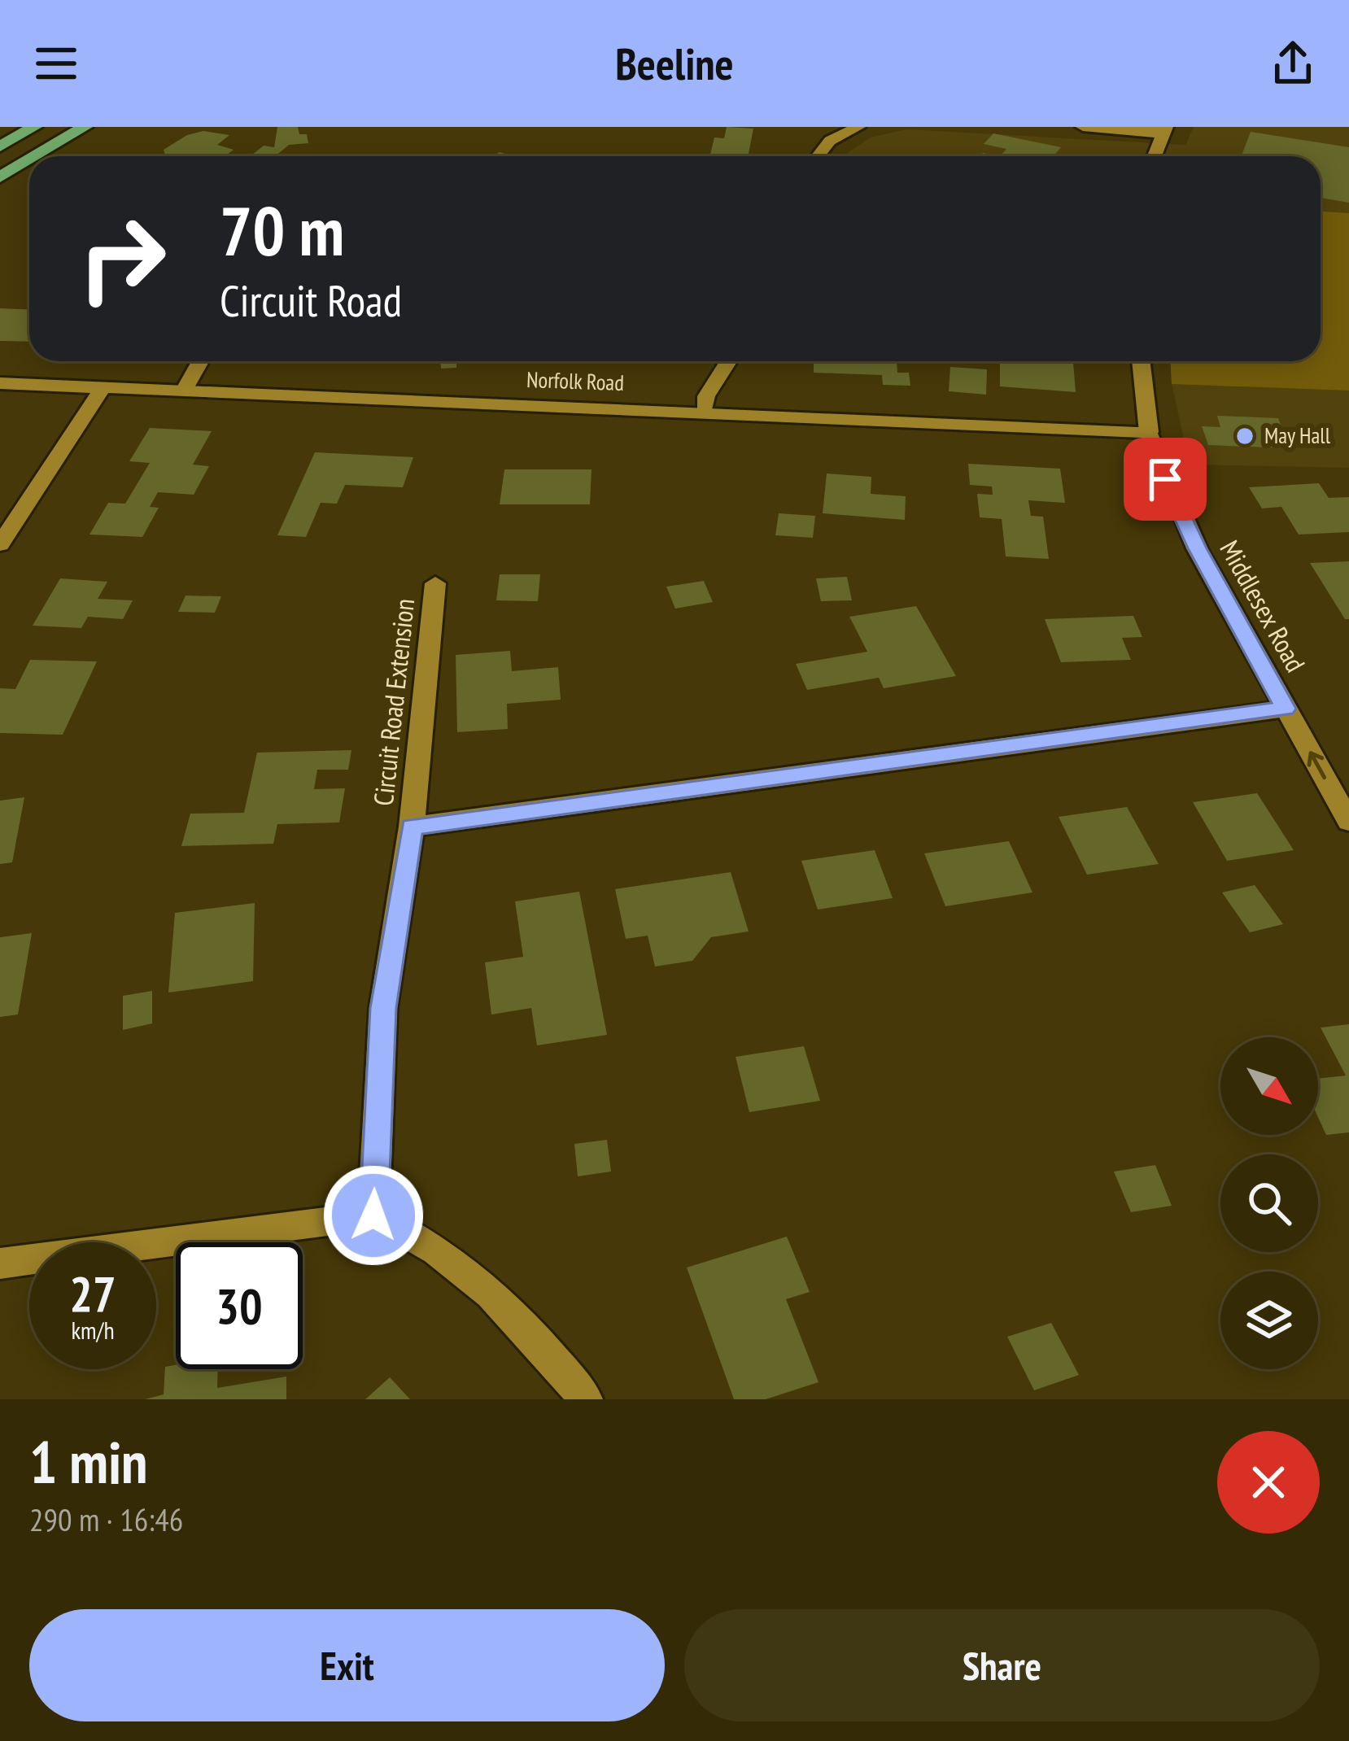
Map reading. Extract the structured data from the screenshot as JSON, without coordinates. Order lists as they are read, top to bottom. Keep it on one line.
{"streets":{"street":["Norfolk Road","Middlesex Road","Circuit Road Extension"]},"crossings":[["Norfolk Road","Middlesex Road"]],"places":["May Hall"],"north":"bottom right","page":{"header":"Beeline","turn":["70 m","Circuit Road"],"speed":"27 km/h","limit":"30","heading":["1 min","290 m · 16:46"],"buttons":["Exit","Share"]}}
